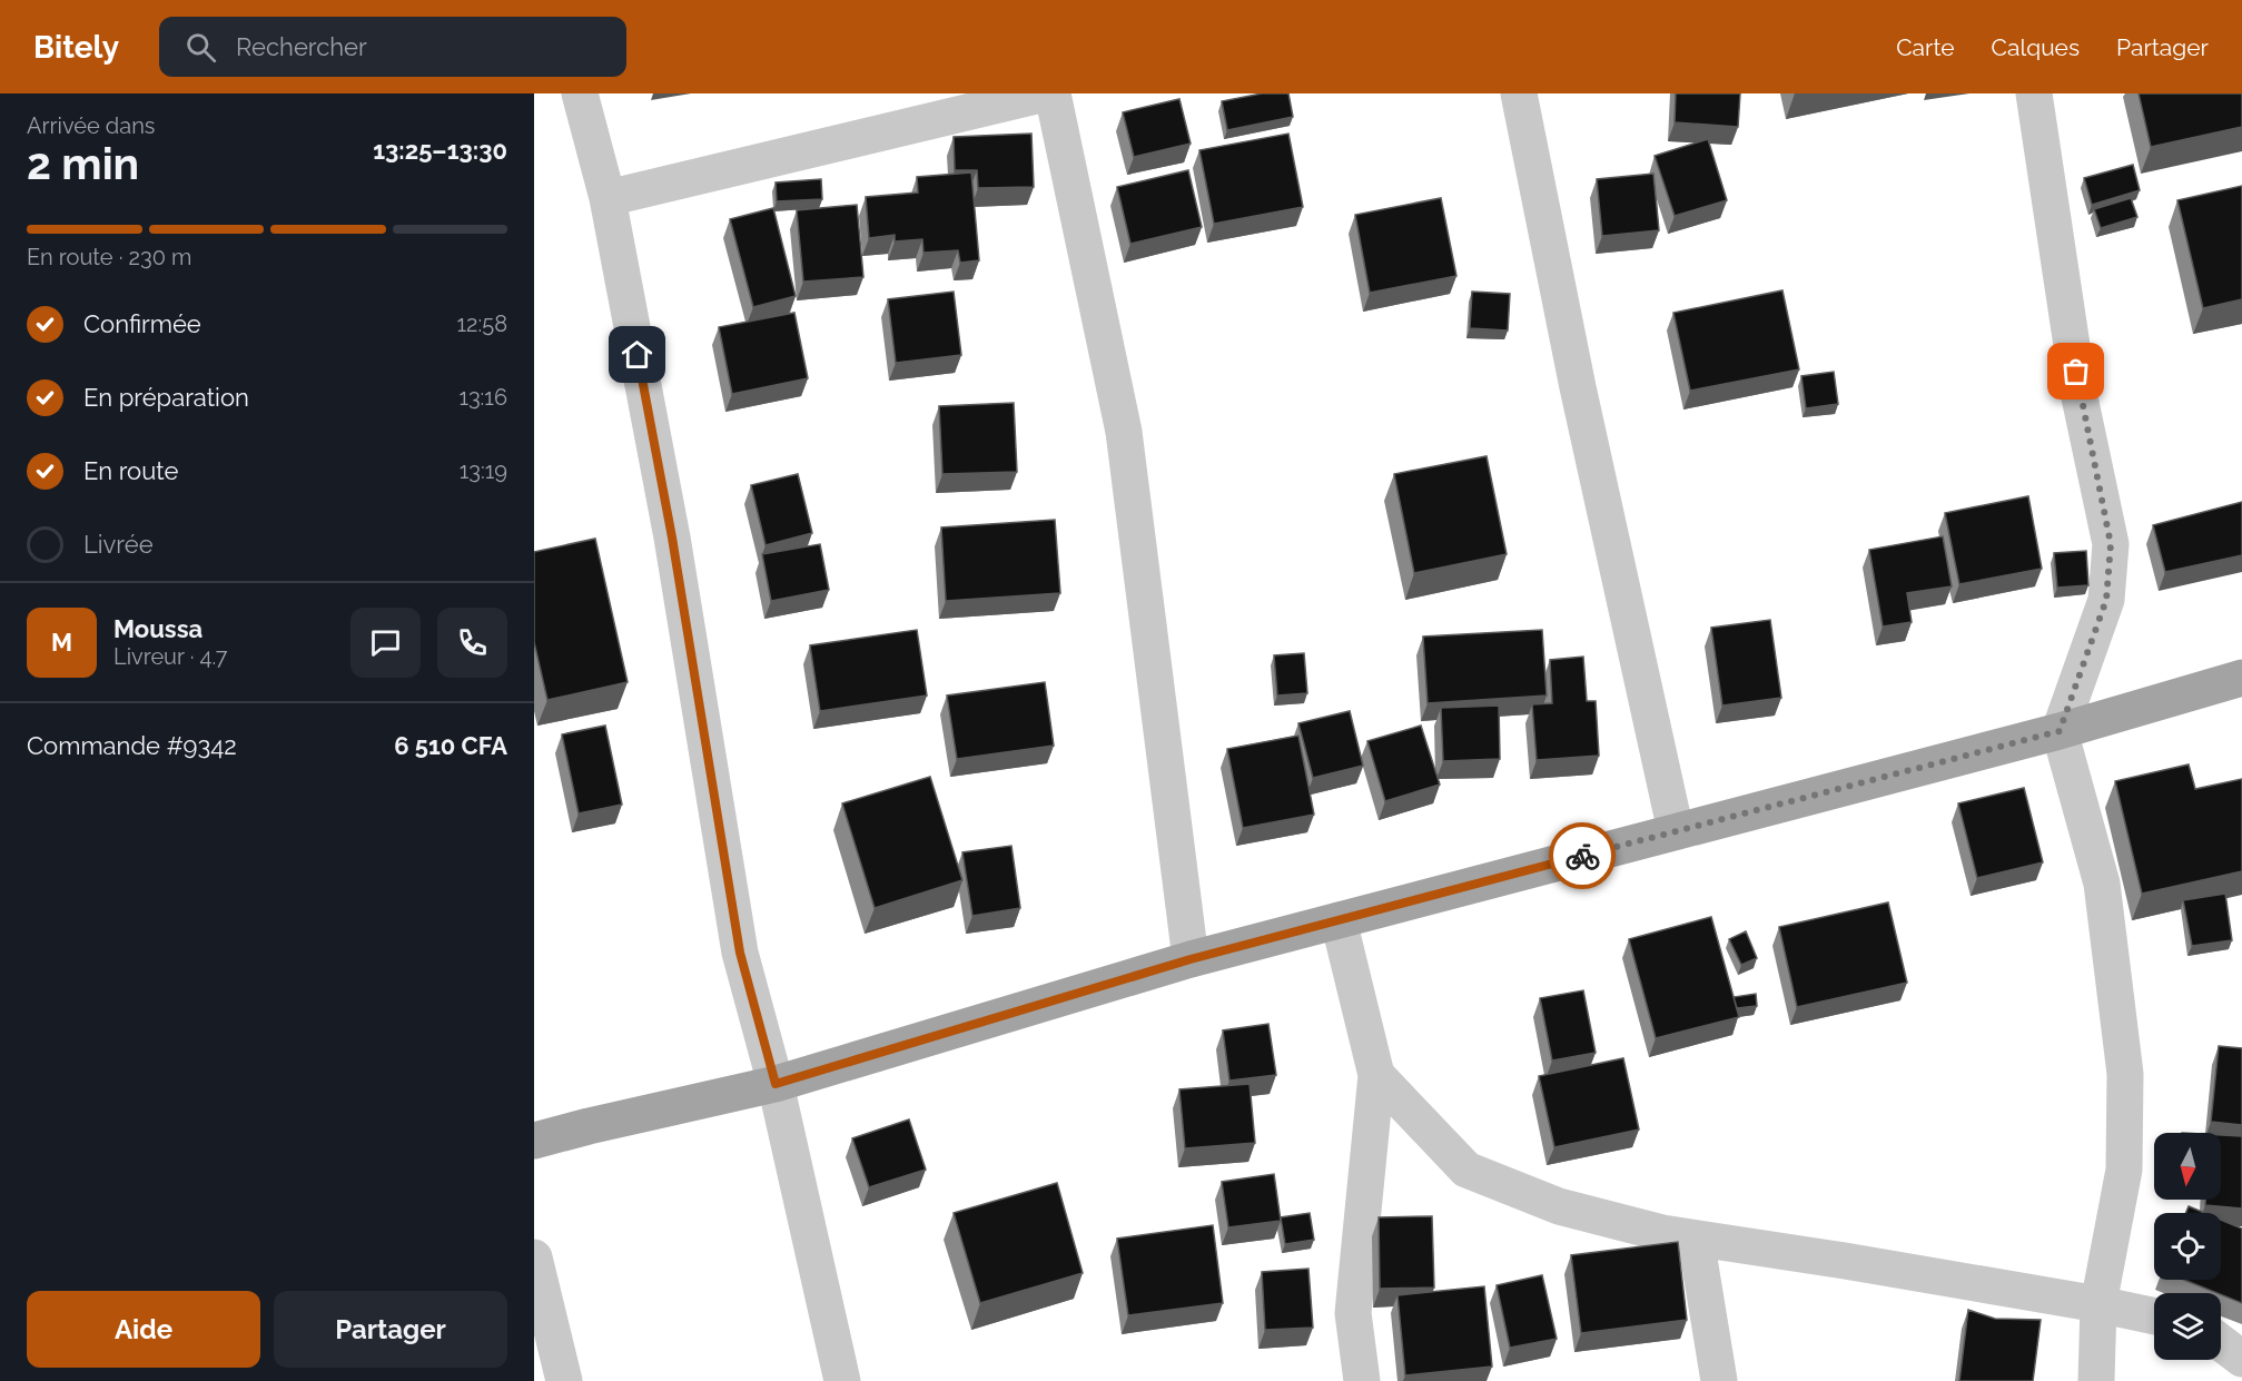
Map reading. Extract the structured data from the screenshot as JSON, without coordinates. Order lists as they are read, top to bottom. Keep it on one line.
{"north":"bottom","page":{"header":"Bitely","search":"Rechercher","nav":["Carte","Calques","Partager"],"heading":["2 min","Arrivée dans","13:25–13:30"],"panel":["Moussa","Livreur · 4.7","Commande #9342","6 510 CFA"],"bar":"En route · 230 m","list":[["Confirmée","12:58"],["En préparation","13:16"],["En route","13:19"],"Livrée"],"round":"M","buttons":["Aide","Partager"]}}
